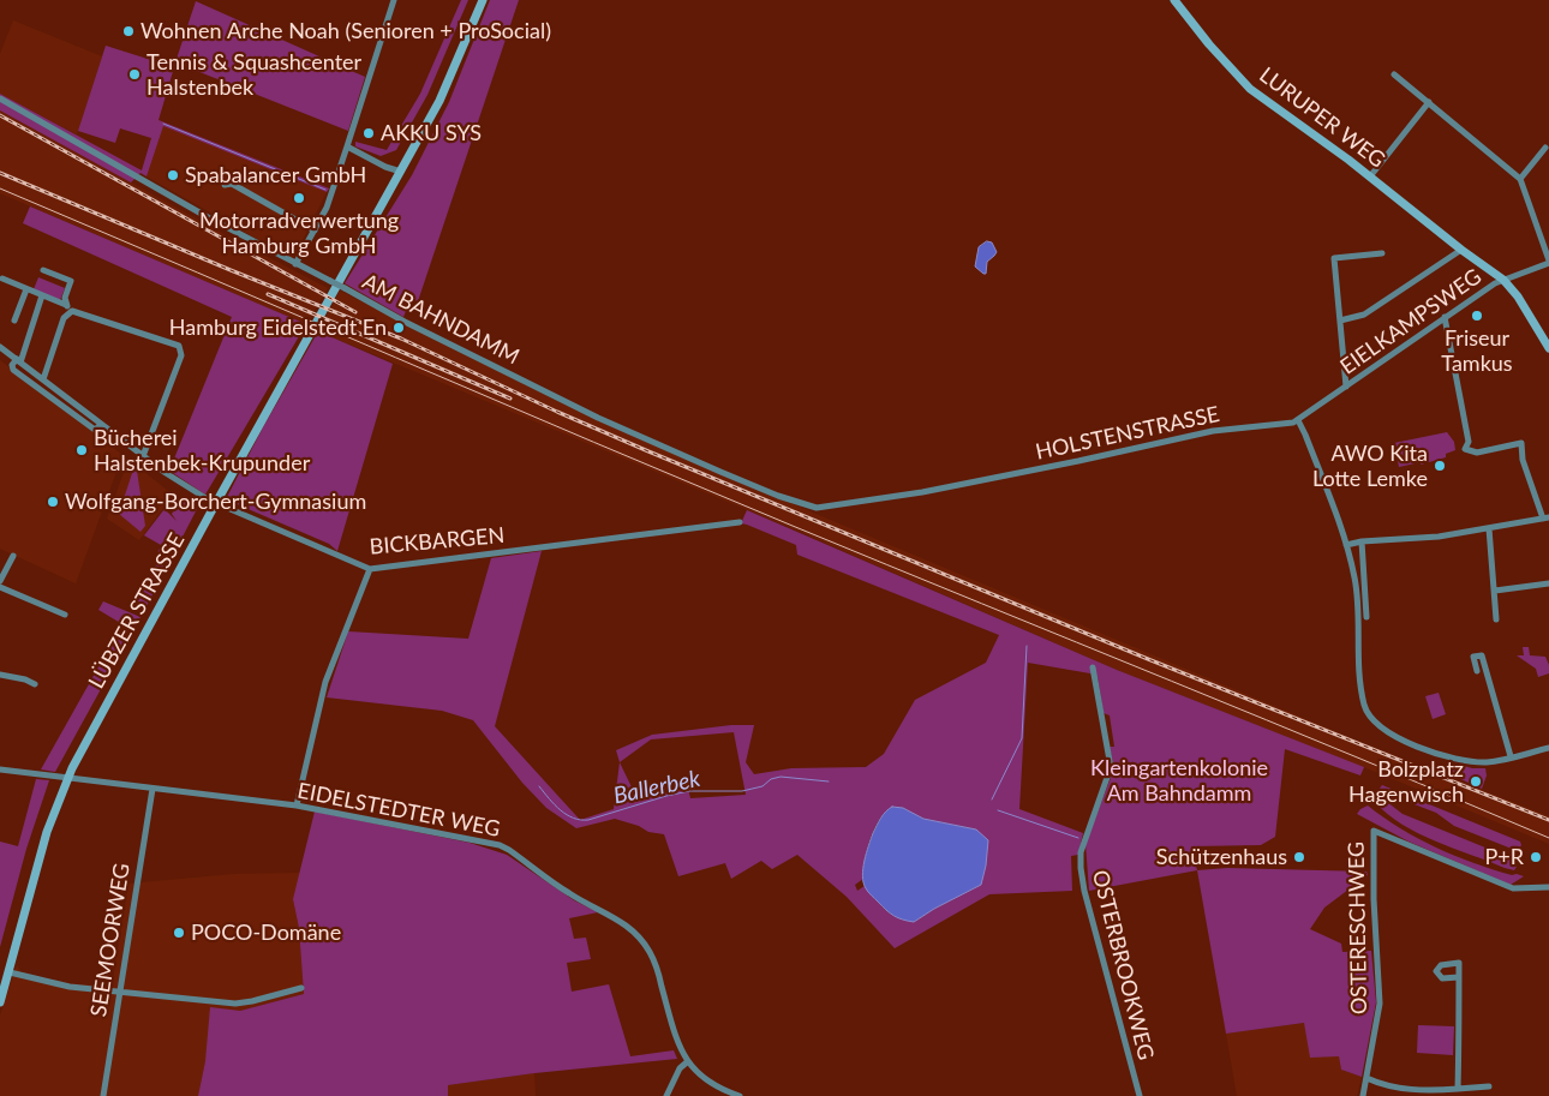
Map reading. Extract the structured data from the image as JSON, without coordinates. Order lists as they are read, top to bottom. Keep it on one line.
{"streets":{"street":["LURUPER WEG","AM BAHNDAMM","EIELKAMPSWEG","HOLSTENSTRASSE","BICKBARGEN","LÜBZER STRASSE","EIDELSTEDTER WEG","OSTERESCHWEG","SEEMOORWEG","OSTERBROOKWEG"]},"crossings":[["LURUPER WEG","EIELKAMPSWEG"],["AM BAHNDAMM","HOLSTENSTRASSE"],["EIELKAMPSWEG","HOLSTENSTRASSE"],["BICKBARGEN","LÜBZER STRASSE"],["LÜBZER STRASSE","EIDELSTEDTER WEG"],["EIDELSTEDTER WEG","SEEMOORWEG"]],"water":["Ballerbek"],"parks":["Kleingartenkolonie Am Bahndamm"],"places":["Wohnen Arche Noah (Senioren + ProSocial)","Tennis & Squashcenter Halstenbek","AKKU SYS","Spabalancer GmbH","Motorradverwertung Hamburg GmbH","Friseur Tamkus","Hamburg Eidelstedt En","Bücherei Halstenbek-Krupunder","AWO Kita Lotte Lemke","Wolfgang-Borchert-Gymnasium","Bolzplatz Hagenwisch","Schützenhaus","P+R","POCO-Domäne"]}
